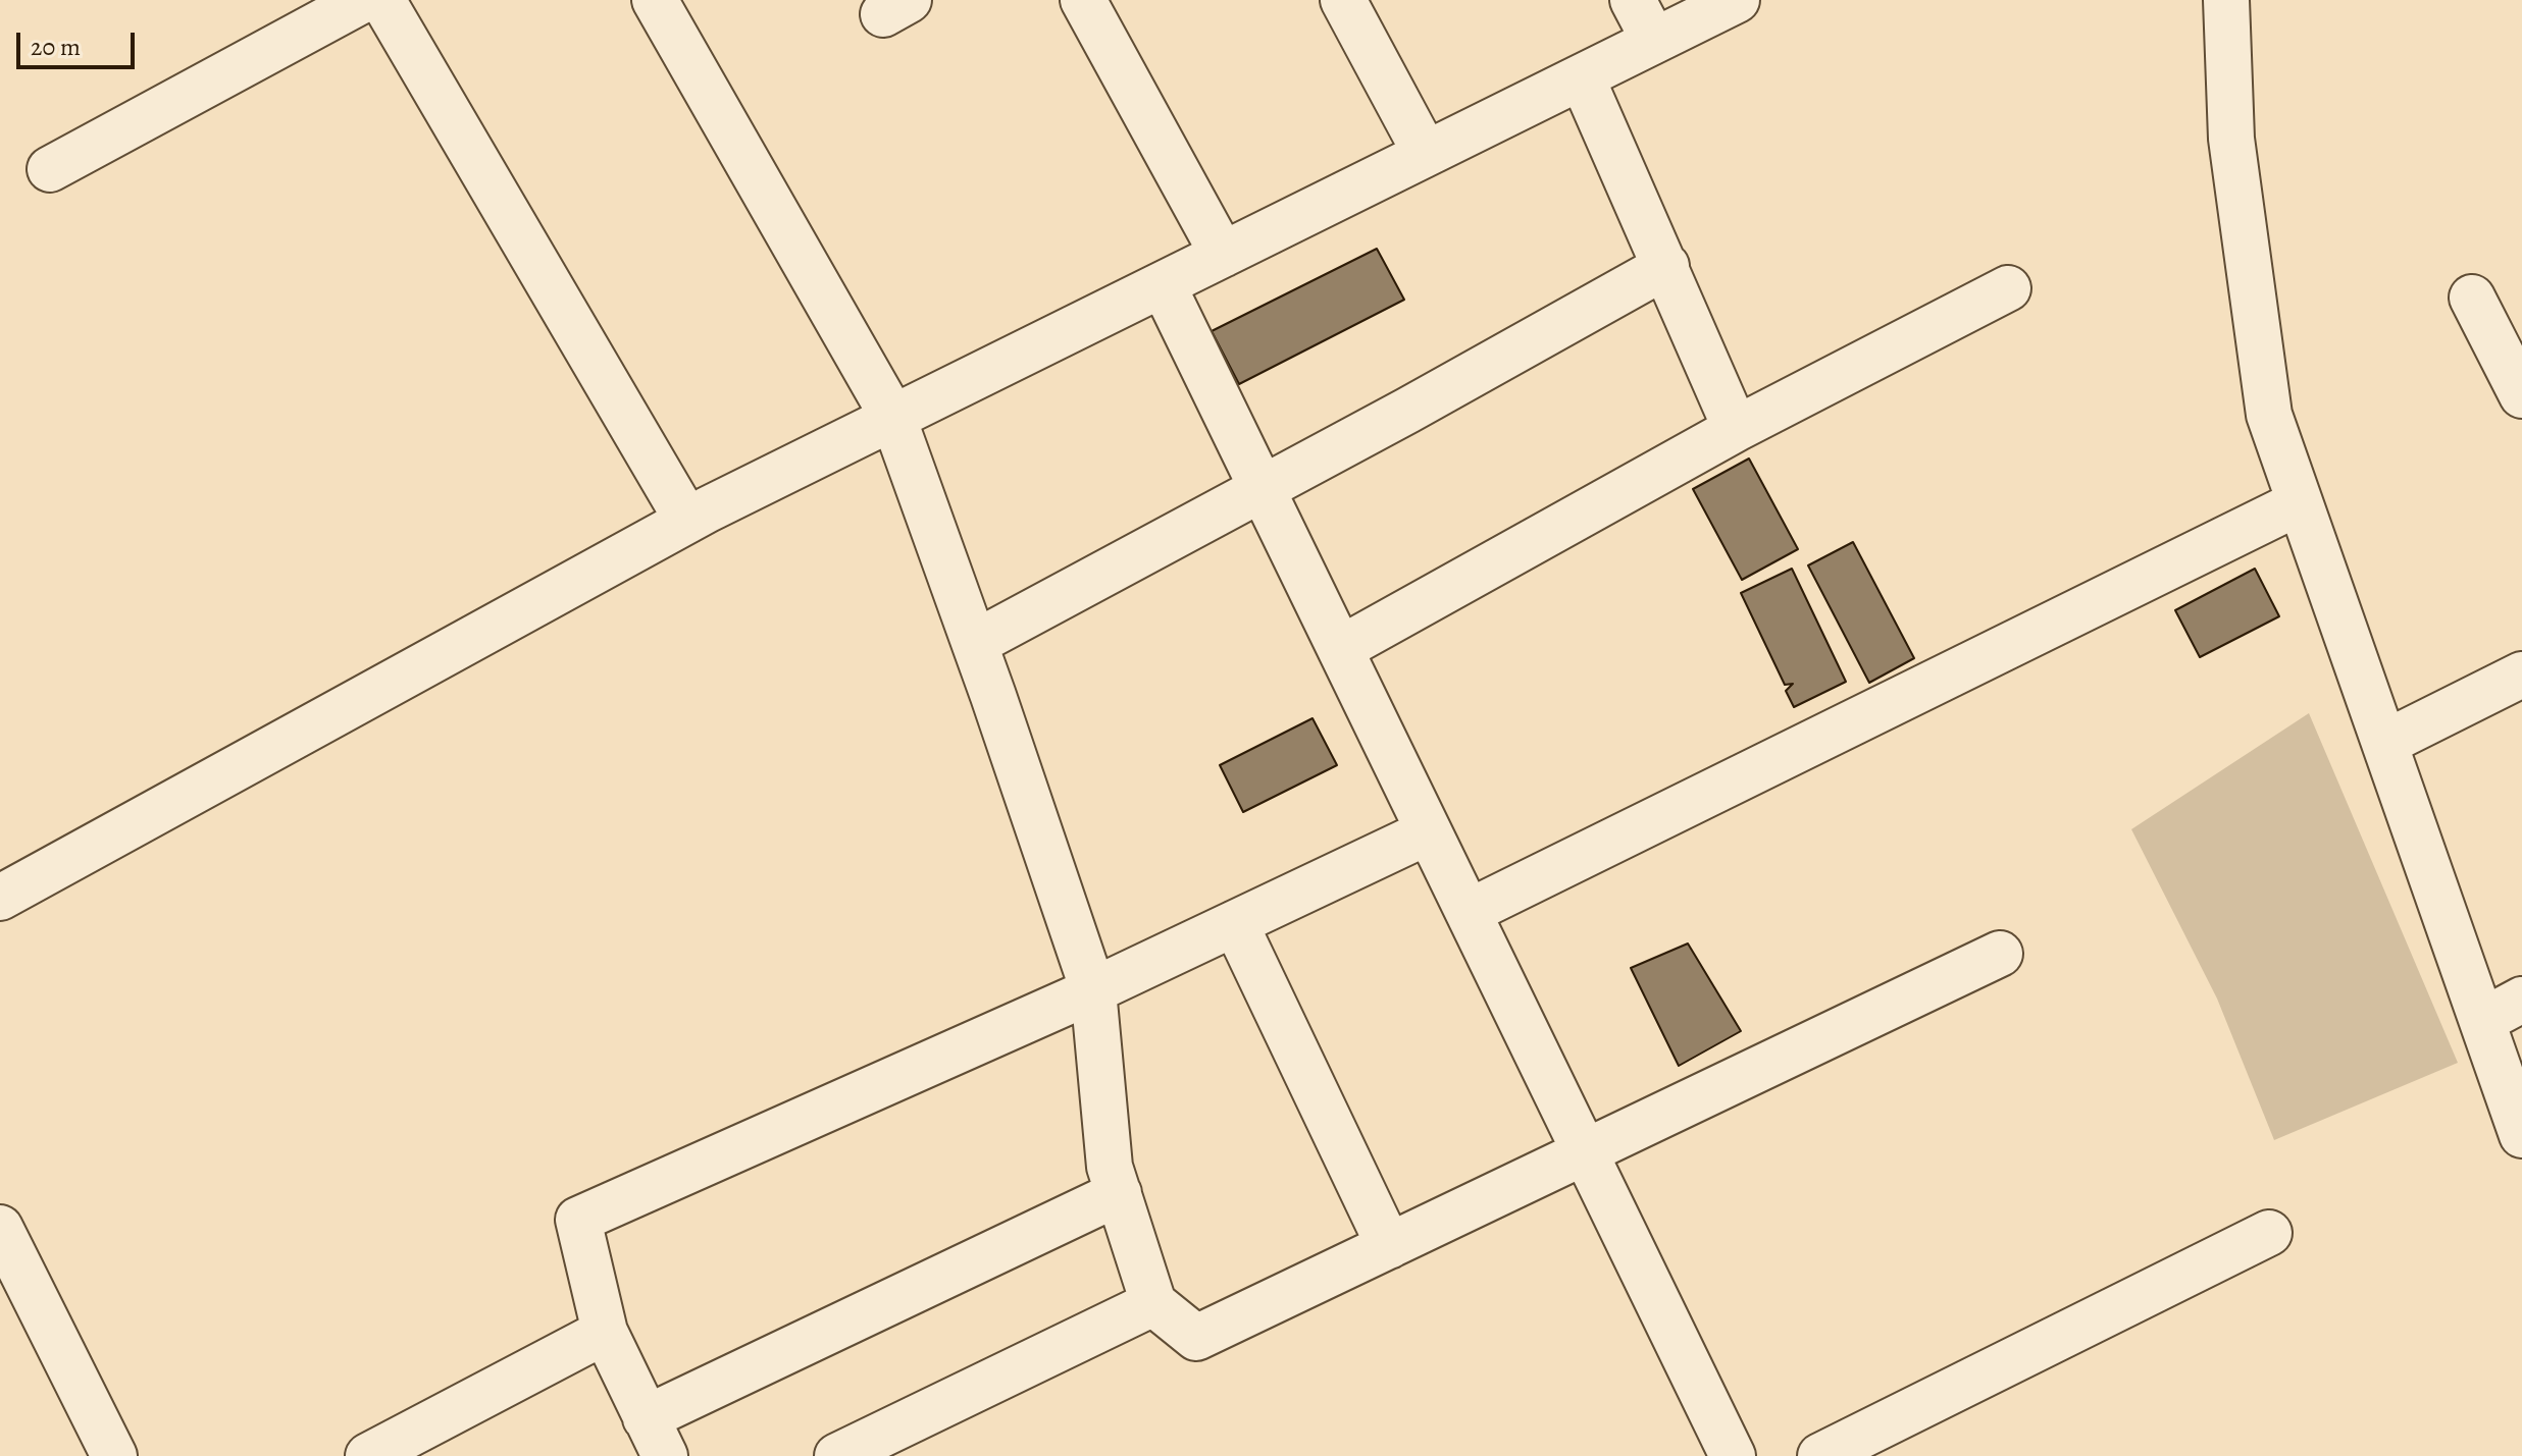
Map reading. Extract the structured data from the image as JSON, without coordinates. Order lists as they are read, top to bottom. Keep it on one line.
{"scale_bar":"20 m"}
